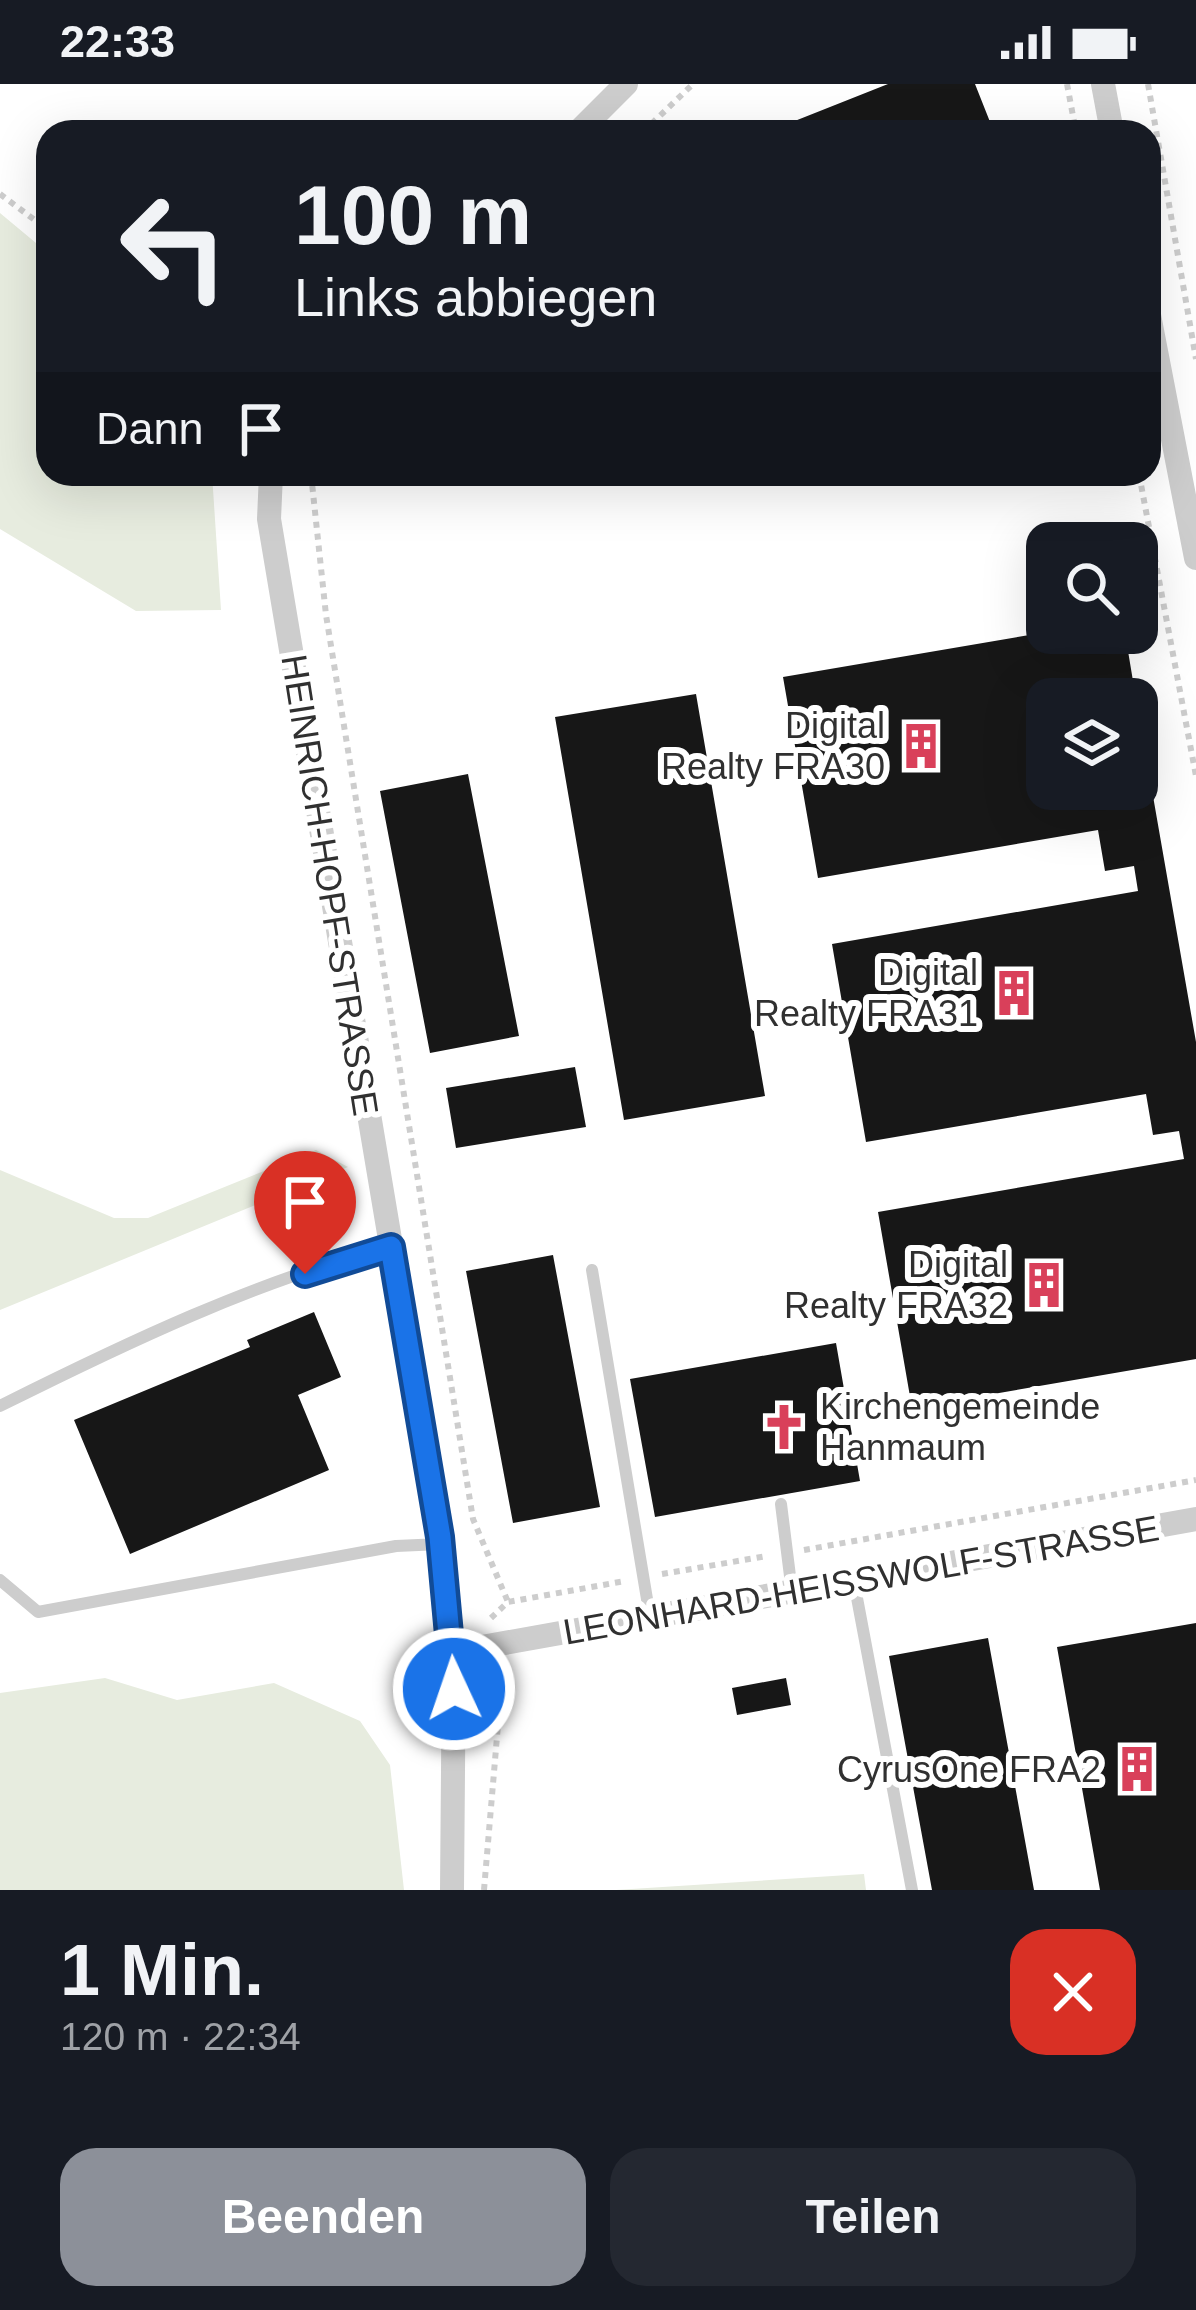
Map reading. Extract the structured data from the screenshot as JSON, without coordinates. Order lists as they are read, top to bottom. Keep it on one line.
{"streets":{"street":["HEINRICH-HOPF-STRASSE","LEONHARD-HEISSWOLF-STRASSE"]},"crossings":[["HEINRICH-HOPF-STRASSE","LEONHARD-HEISSWOLF-STRASSE"]],"places":{"building":["Digital Realty FRA30","Digital Realty FRA31","Digital Realty FRA32","CyrusOne FRA2"],"church":["Kirchengemeinde Hanmaum"]},"page":{"status":"22:33","turn":["100 m","Links abbiegen"],"then":"Dann","heading":["1 Min.","120 m · 22:34"],"buttons":["Beenden","Teilen"]}}
